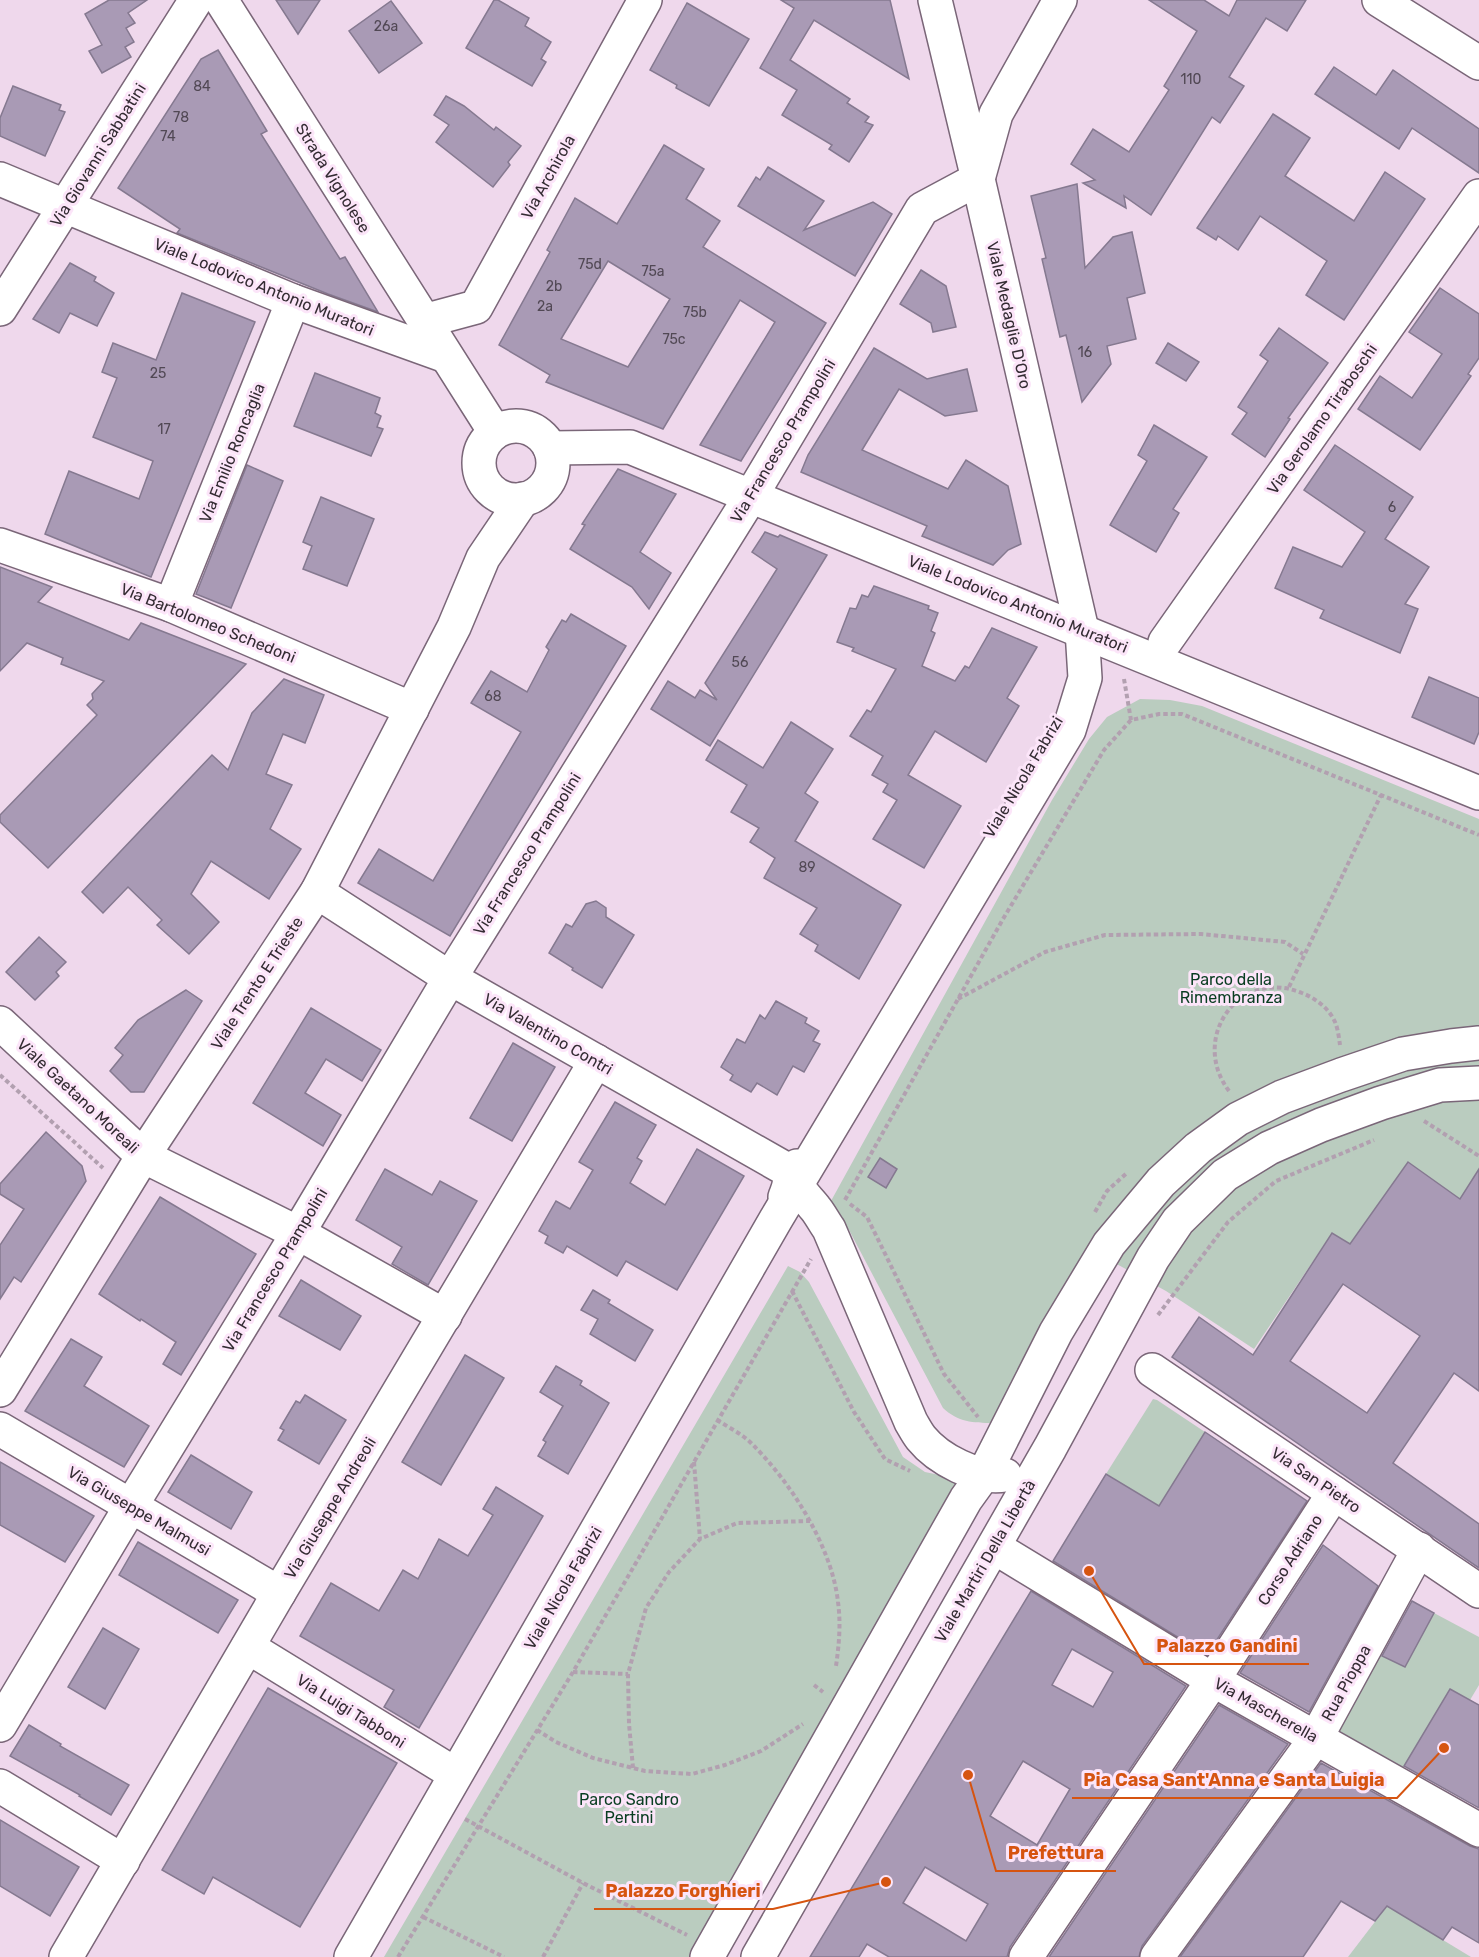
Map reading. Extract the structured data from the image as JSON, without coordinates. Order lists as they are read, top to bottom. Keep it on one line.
{"streets":{"street":["Via Giovanni Sabbatini","Via Archirola","Strada Vignolese","Viale Lodovico Antonio Muratori","Viale Medaglie D'Oro","Via Gerolamo Tiraboschi","Via Francesco Prampolini","Via Emilio Roncaglia","Via Bartolomeo Schedoni","Viale Nicola Fabrizi","Viale Trento E Trieste","Via Valentino Contri","Viale Gaetano Moreali","Via San Pietro","Via Giuseppe Andreoli","Via Giuseppe Malmusi","Corso Adriano","Viale Martiri Della Libertà","Rua Pioppa","Via Mascherella","Via Luigi Tabboni"]},"crossings":[["Via Giovanni Sabbatini","Strada Vignolese"],["Via Giovanni Sabbatini","Viale Lodovico Antonio Muratori"],["Via Archirola","Strada Vignolese"],["Strada Vignolese","Viale Lodovico Antonio Muratori"],["Viale Lodovico Antonio Muratori","Viale Medaglie D'Oro"],["Viale Lodovico Antonio Muratori","Via Francesco Prampolini"],["Viale Lodovico Antonio Muratori","Via Emilio Roncaglia"],["Viale Lodovico Antonio Muratori","Viale Nicola Fabrizi"],["Viale Lodovico Antonio Muratori","Viale Trento E Trieste"],["Viale Medaglie D'Oro","Via Francesco Prampolini"],["Viale Medaglie D'Oro","Viale Nicola Fabrizi"],["Via Francesco Prampolini","Via Valentino Contri"],["Via Francesco Prampolini","Viale Gaetano Moreali"],["Via Francesco Prampolini","Via Giuseppe Malmusi"],["Via Emilio Roncaglia","Via Bartolomeo Schedoni"],["Via Bartolomeo Schedoni","Viale Trento E Trieste"],["Viale Nicola Fabrizi","Via Valentino Contri"],["Viale Nicola Fabrizi","Via Luigi Tabboni"],["Viale Trento E Trieste","Via Valentino Contri"],["Viale Trento E Trieste","Viale Gaetano Moreali"],["Via Valentino Contri","Via Giuseppe Andreoli"],["Via Valentino Contri","Viale Martiri Della Libertà"],["Viale Gaetano Moreali","Via Giuseppe Andreoli"],["Via San Pietro","Corso Adriano"],["Via San Pietro","Rua Pioppa"],["Via Giuseppe Andreoli","Via Giuseppe Malmusi"],["Via Giuseppe Andreoli","Via Luigi Tabboni"],["Corso Adriano","Via Mascherella"],["Viale Martiri Della Libertà","Via Mascherella"],["Rua Pioppa","Via Mascherella"]],"parks":["Parco della Rimembranza","Parco Sandro Pertini"],"places":["Palazzo Gandini","Pia Casa Sant'Anna e Santa Luigia","Prefettura","Palazzo Forghieri"],"house_numbers":["26a","110","84","78","74","75d","75a","2b","2a","75b","75c","16","25","17","6","56","68","89"]}
